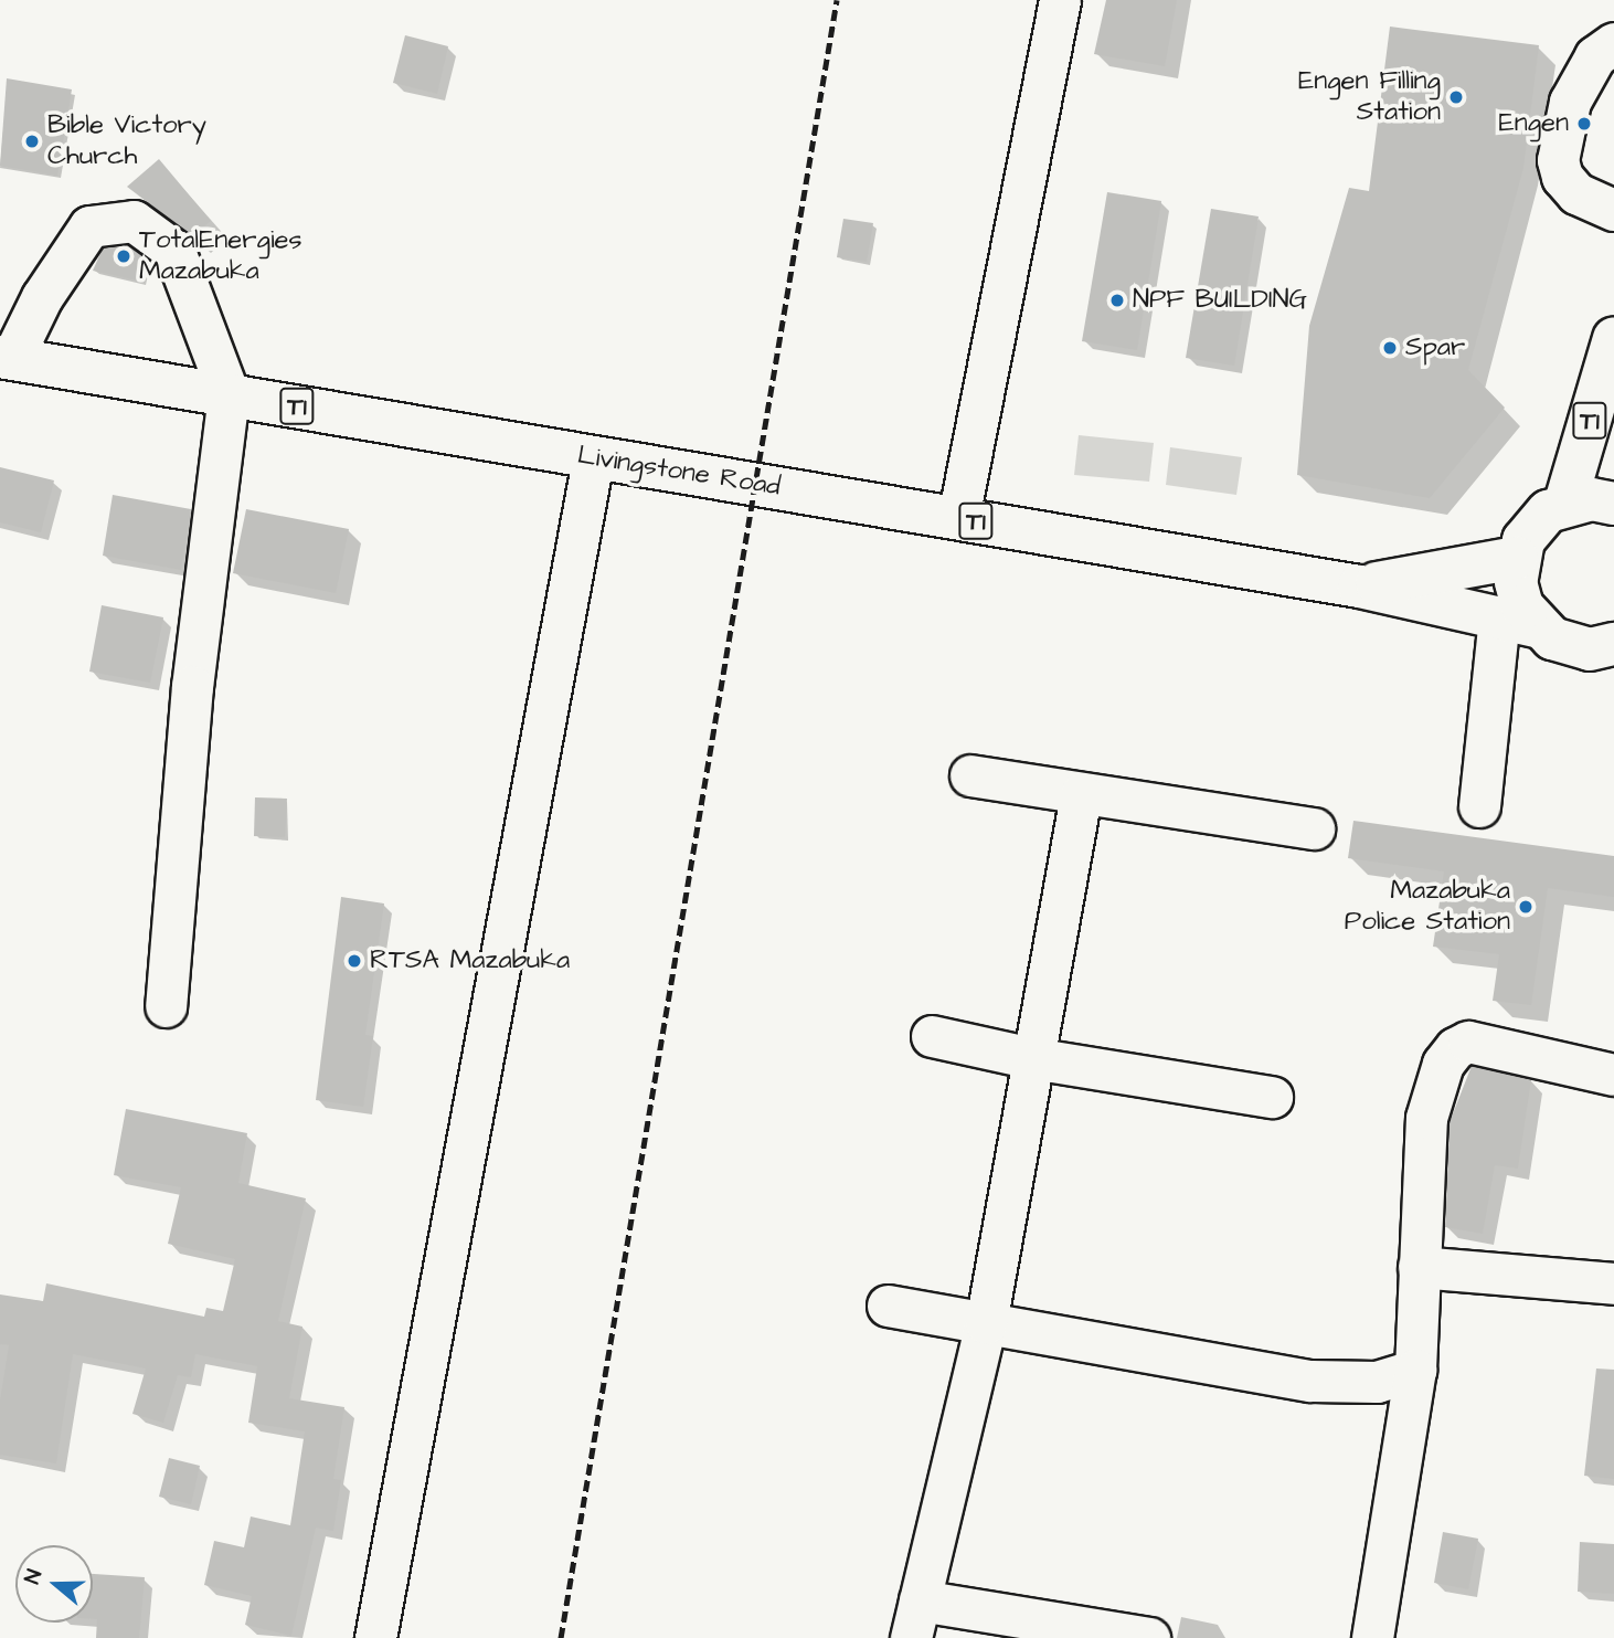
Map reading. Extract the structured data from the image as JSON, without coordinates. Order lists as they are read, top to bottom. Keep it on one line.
{"streets":{"highway":["T1","Livingstone Road"]},"places":["Engen Filling Station","Engen","Bible Victory Church","TotalEnergies Mazabuka","NPF BUILDING","Spar","Mazabuka Police Station","RTSA Mazabuka"],"north":"left"}
